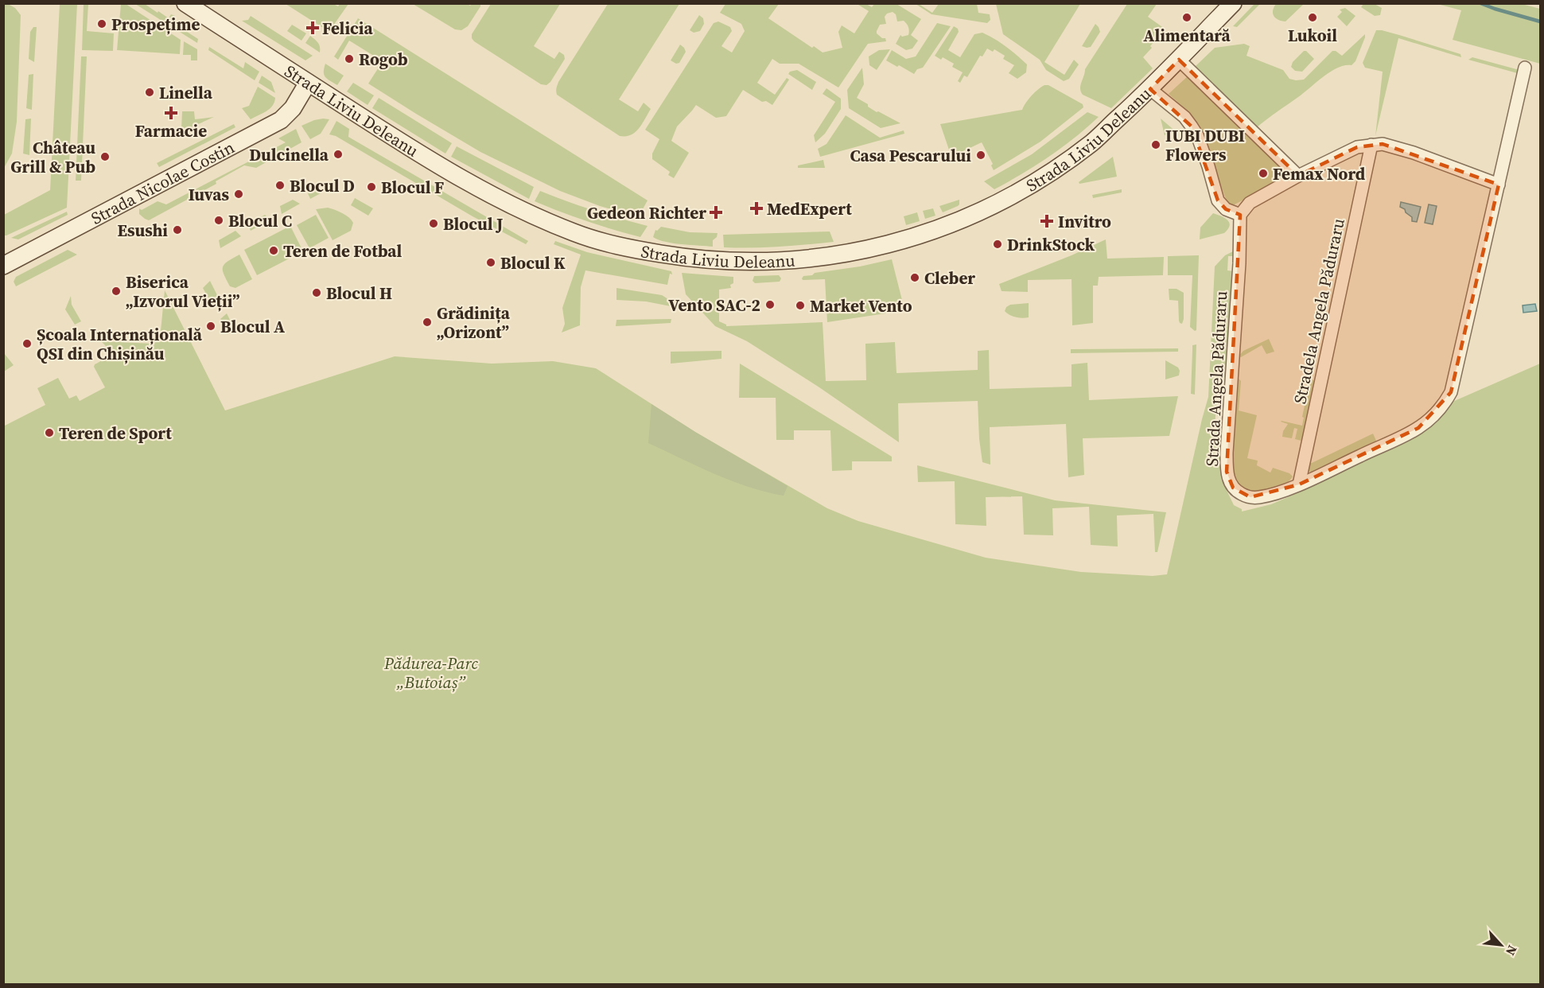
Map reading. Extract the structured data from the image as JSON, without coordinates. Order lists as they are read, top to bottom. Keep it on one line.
{"streets":{"main road":["Strada Liviu Deleanu","Strada Nicolae Costin"],"street":["Stradela Angela Păduraru","Strada Angela Păduraru"]},"crossings":[["Strada Liviu Deleanu","Strada Nicolae Costin"],["Stradela Angela Păduraru","Strada Angela Păduraru"]],"parks":["Pădurea-Parc „Butoiaș”"],"places":{"other":["Alimentară","Lukoil","Prospețime","Rogob","Linella","IUBI DUBI Flowers","Dulcinella","Casa Pescarului","Château Grill & Pub","Femax Nord","Blocul D","Blocul F","Iuvas","Blocul C","Blocul J","Esushi","DrinkStock","Teren de Fotbal","Blocul K","Cleber","Biserica „Izvorul Vieții”","Blocul H","Vento SAC-2","Market Vento","Grădinița „Orizont”","Blocul A","Școala Internațională QSI din Chișinău","Teren de Sport"],"health":["Felicia","Farmacie","MedExpert","Gedeon Richter","Invitro"]},"north":"bottom right"}
